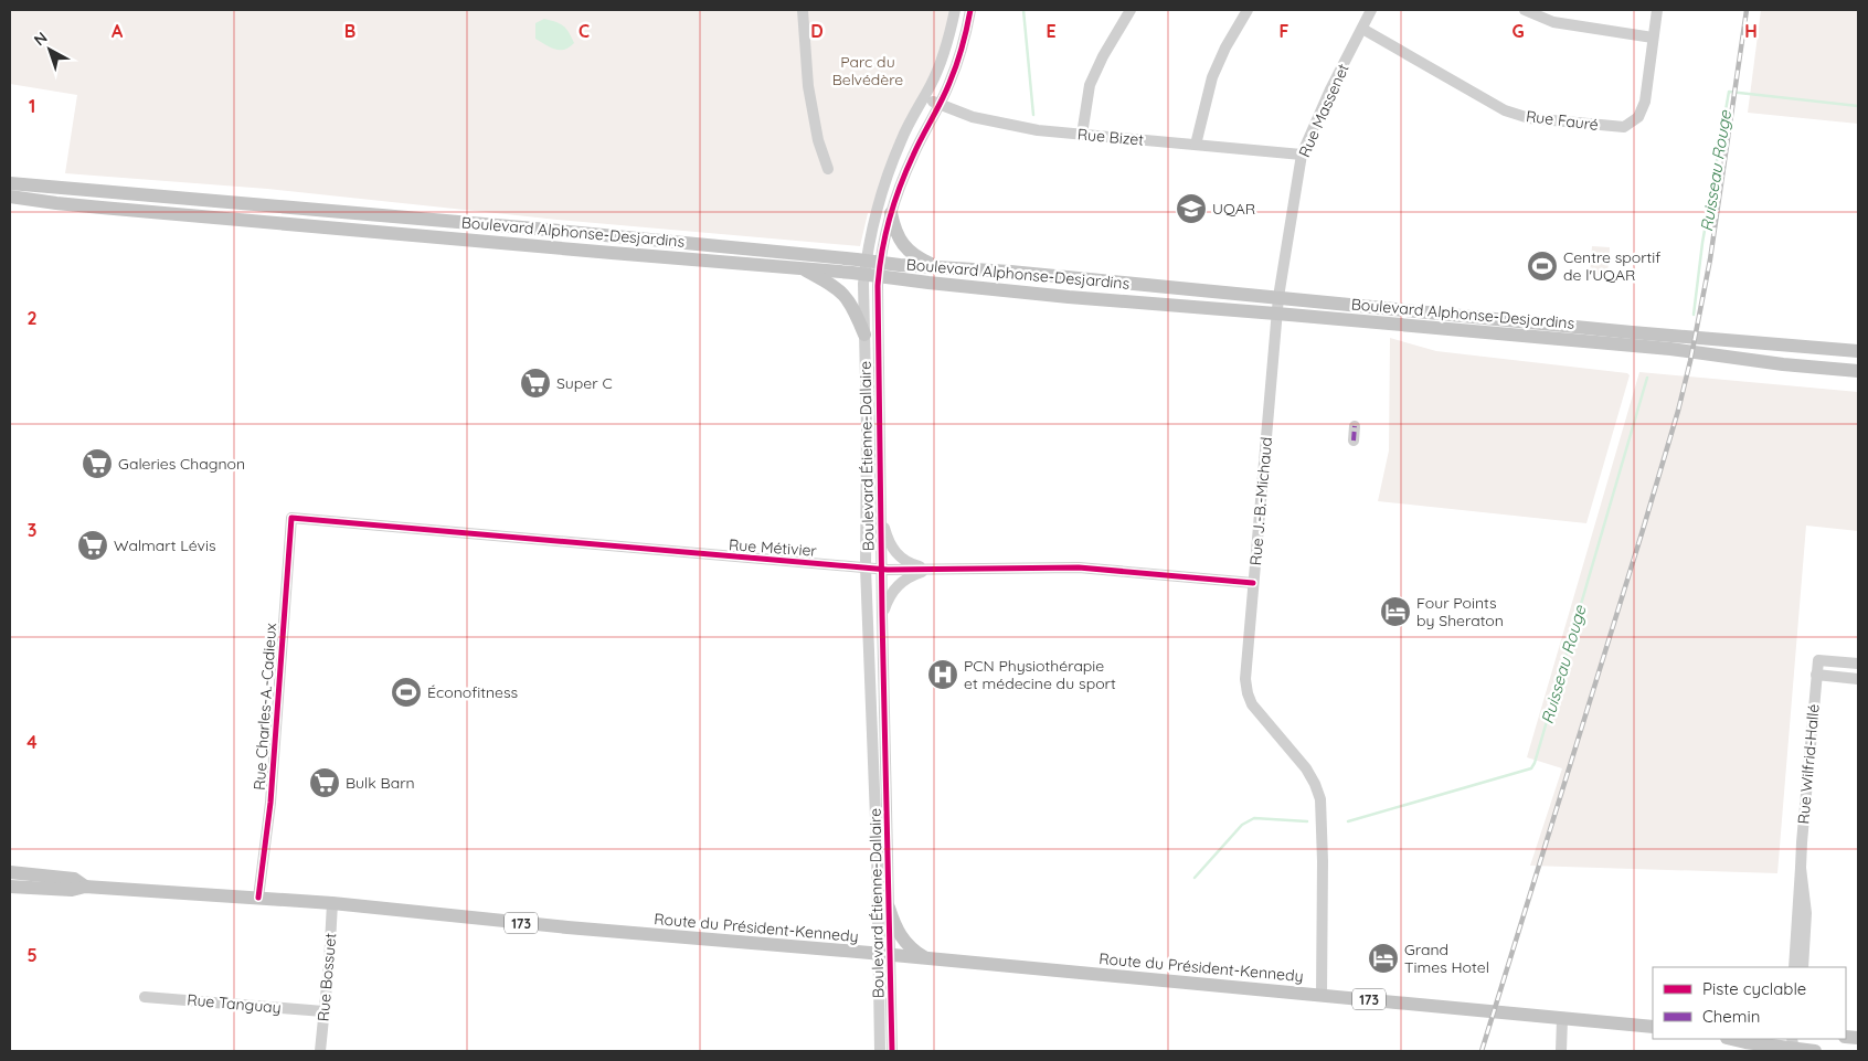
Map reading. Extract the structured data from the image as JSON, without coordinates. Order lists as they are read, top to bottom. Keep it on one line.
{"streets":{"main road":["Boulevard Alphonse-Desjardins","173","Route du Président-Kennedy"],"street":["Rue Massenet","Rue Fauré","Rue Bizet","Boulevard Étienne-Dallaire","Rue J.-B.-Michaud","Rue Métivier","Rue Charles-A.-Cadieux","Rue Wilfrid-Hallé","Rue Bossuet","Rue Tanguay"]},"crossings":[["Rue Massenet","Rue Fauré"],["Rue Massenet","Rue Bizet"],["Rue Massenet","Boulevard Alphonse-Desjardins"],["Rue Massenet","Rue J.-B.-Michaud"],["Rue Bizet","Boulevard Étienne-Dallaire"],["Boulevard Alphonse-Desjardins","Boulevard Étienne-Dallaire"],["Boulevard Alphonse-Desjardins","Rue J.-B.-Michaud"],["Boulevard Étienne-Dallaire","Rue Métivier"],["Boulevard Étienne-Dallaire","Route du Président-Kennedy"],["Rue J.-B.-Michaud","Rue Métivier"],["Rue J.-B.-Michaud","Route du Président-Kennedy"],["Rue Métivier","Rue Charles-A.-Cadieux"],["Rue Charles-A.-Cadieux","Route du Président-Kennedy"],["Route du Président-Kennedy","Rue Bossuet"],["Rue Bossuet","Rue Tanguay"]],"water":["Ruisseau Rouge"],"parks":["Parc du Belvédère"],"places":{"school or university":["UQAR"],"sports":["Centre sportif de l'UQAR","Éconofitness"],"supermarket":["Super C","Galeries Chagnon","Walmart Lévis","Bulk Barn"],"hotel":["Four Points by Sheraton","Grand Times Hotel"],"hospital":["PCN Physiothérapie et médecine du sport"]},"legend":["Piste cyclable","Chemin"],"north":"top left","grid":{"columns":["A","B","C","D","E","F","G","H"],"rows":["1","2","3","4","5"]}}
